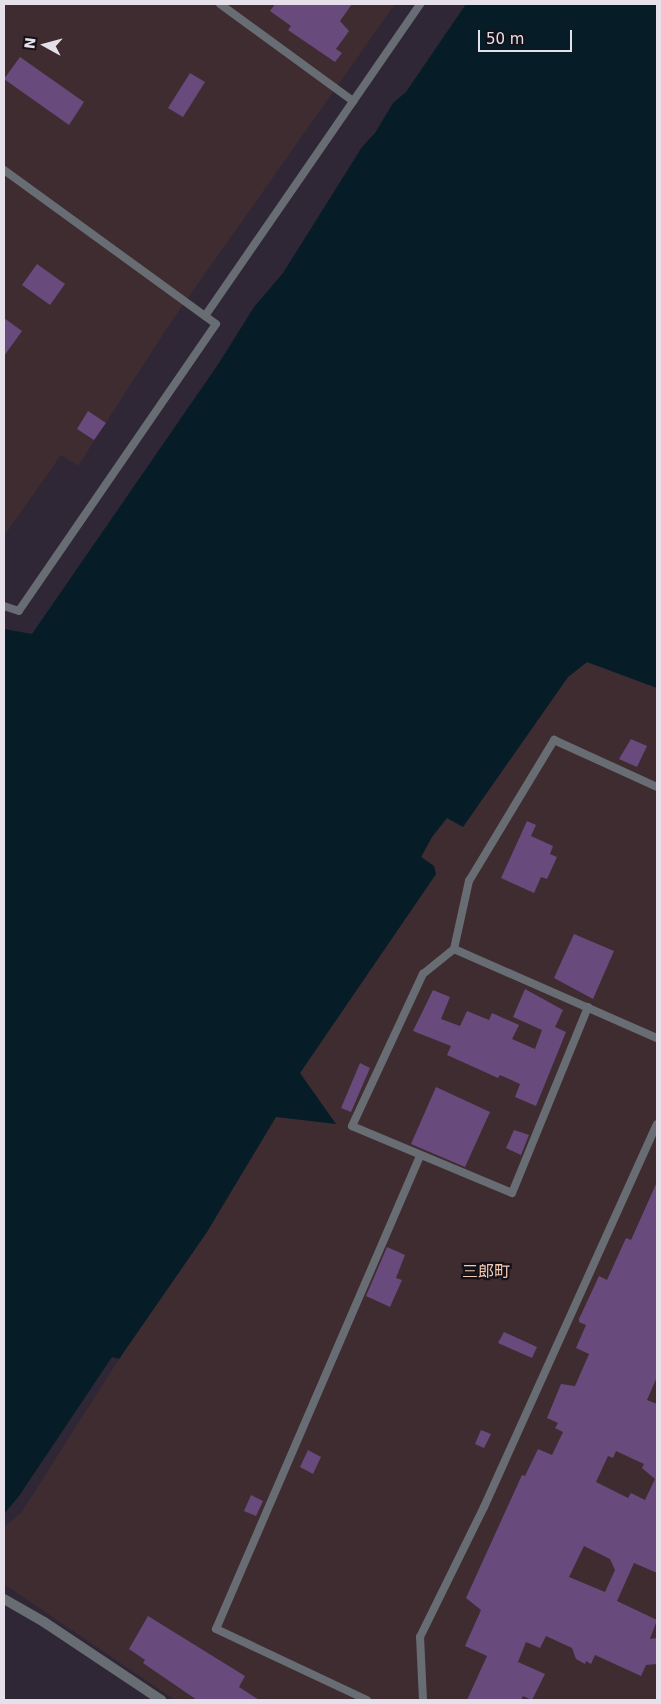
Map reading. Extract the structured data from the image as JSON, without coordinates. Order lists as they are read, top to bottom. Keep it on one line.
{"districts":["三郎町"],"scale_bar":"50 m","north":"left"}
